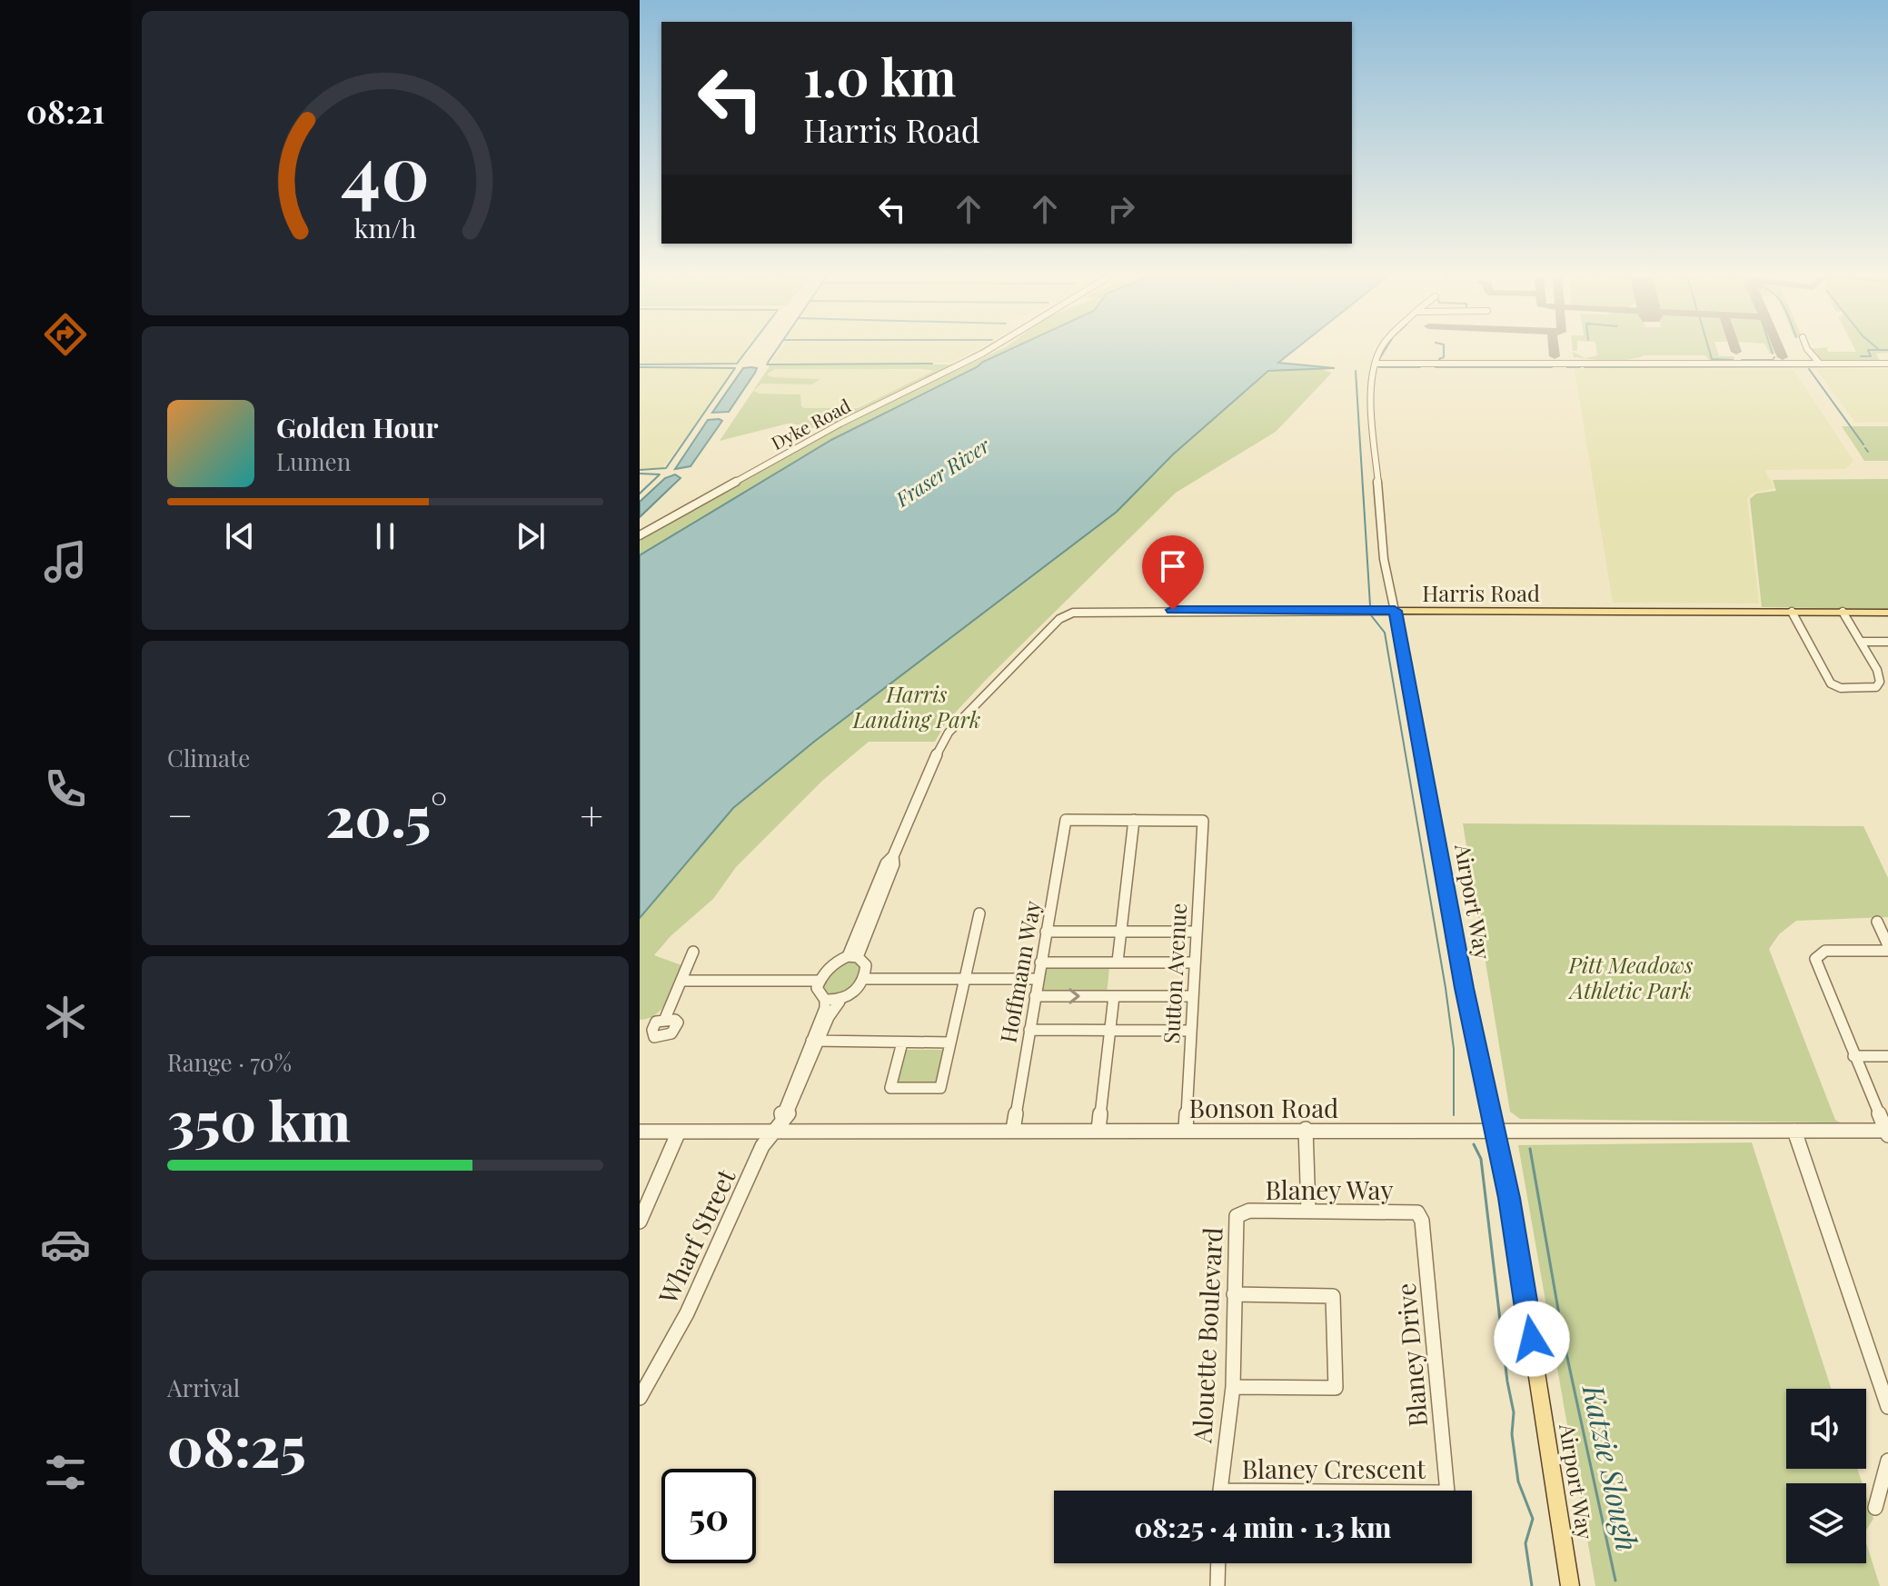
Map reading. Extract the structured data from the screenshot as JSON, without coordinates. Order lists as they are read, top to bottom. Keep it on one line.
{"streets":{"main road":["Harris Road","Airport Way"],"street":["Dyke Road","Hoffmann Way","Sutton Avenue","Bonson Road","Blaney Way","Wharf Street","Alouette Boulevard","Blaney Drive"]},"crossings":[["Harris Road","Airport Way"],["Airport Way","Bonson Road"],["Hoffmann Way","Sutton Avenue"],["Hoffmann Way","Bonson Road"],["Sutton Avenue","Bonson Road"],["Bonson Road","Wharf Street"],["Blaney Way","Alouette Boulevard"],["Blaney Way","Blaney Drive"]],"water":["Fraser River","Katzie Slough"],"parks":["Harris Landing Park","Pitt Meadows Athletic Park"],"page":{"tabs":"08:21","turn":["1.0 km","Harris Road"],"song":["Golden Hour","Lumen"],"tile":["Climate",["Range · 70%","350 km"],["Arrival","08:25"]],"heat":["−","20.5°","+"],"limit":"50","trip":"08:25 · 4 min · 1.3 km","gauge":["40","km/h"]}}
